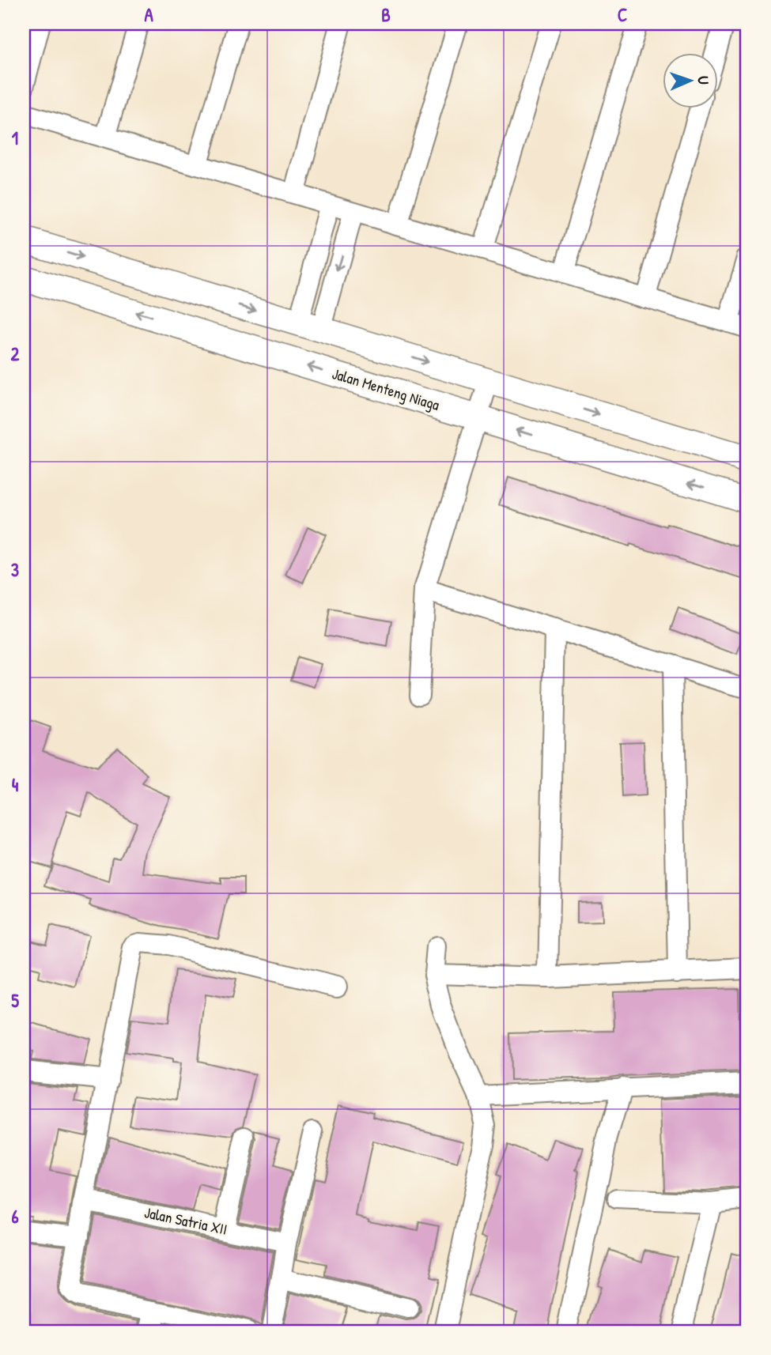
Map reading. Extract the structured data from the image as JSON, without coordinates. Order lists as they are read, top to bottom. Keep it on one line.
{"streets":{"street":["Jalan Menteng Niaga","Jalan Satria XII"]},"north":"right","grid":{"columns":["A","B","C"],"rows":["1","2","3","4","5","6"]}}
